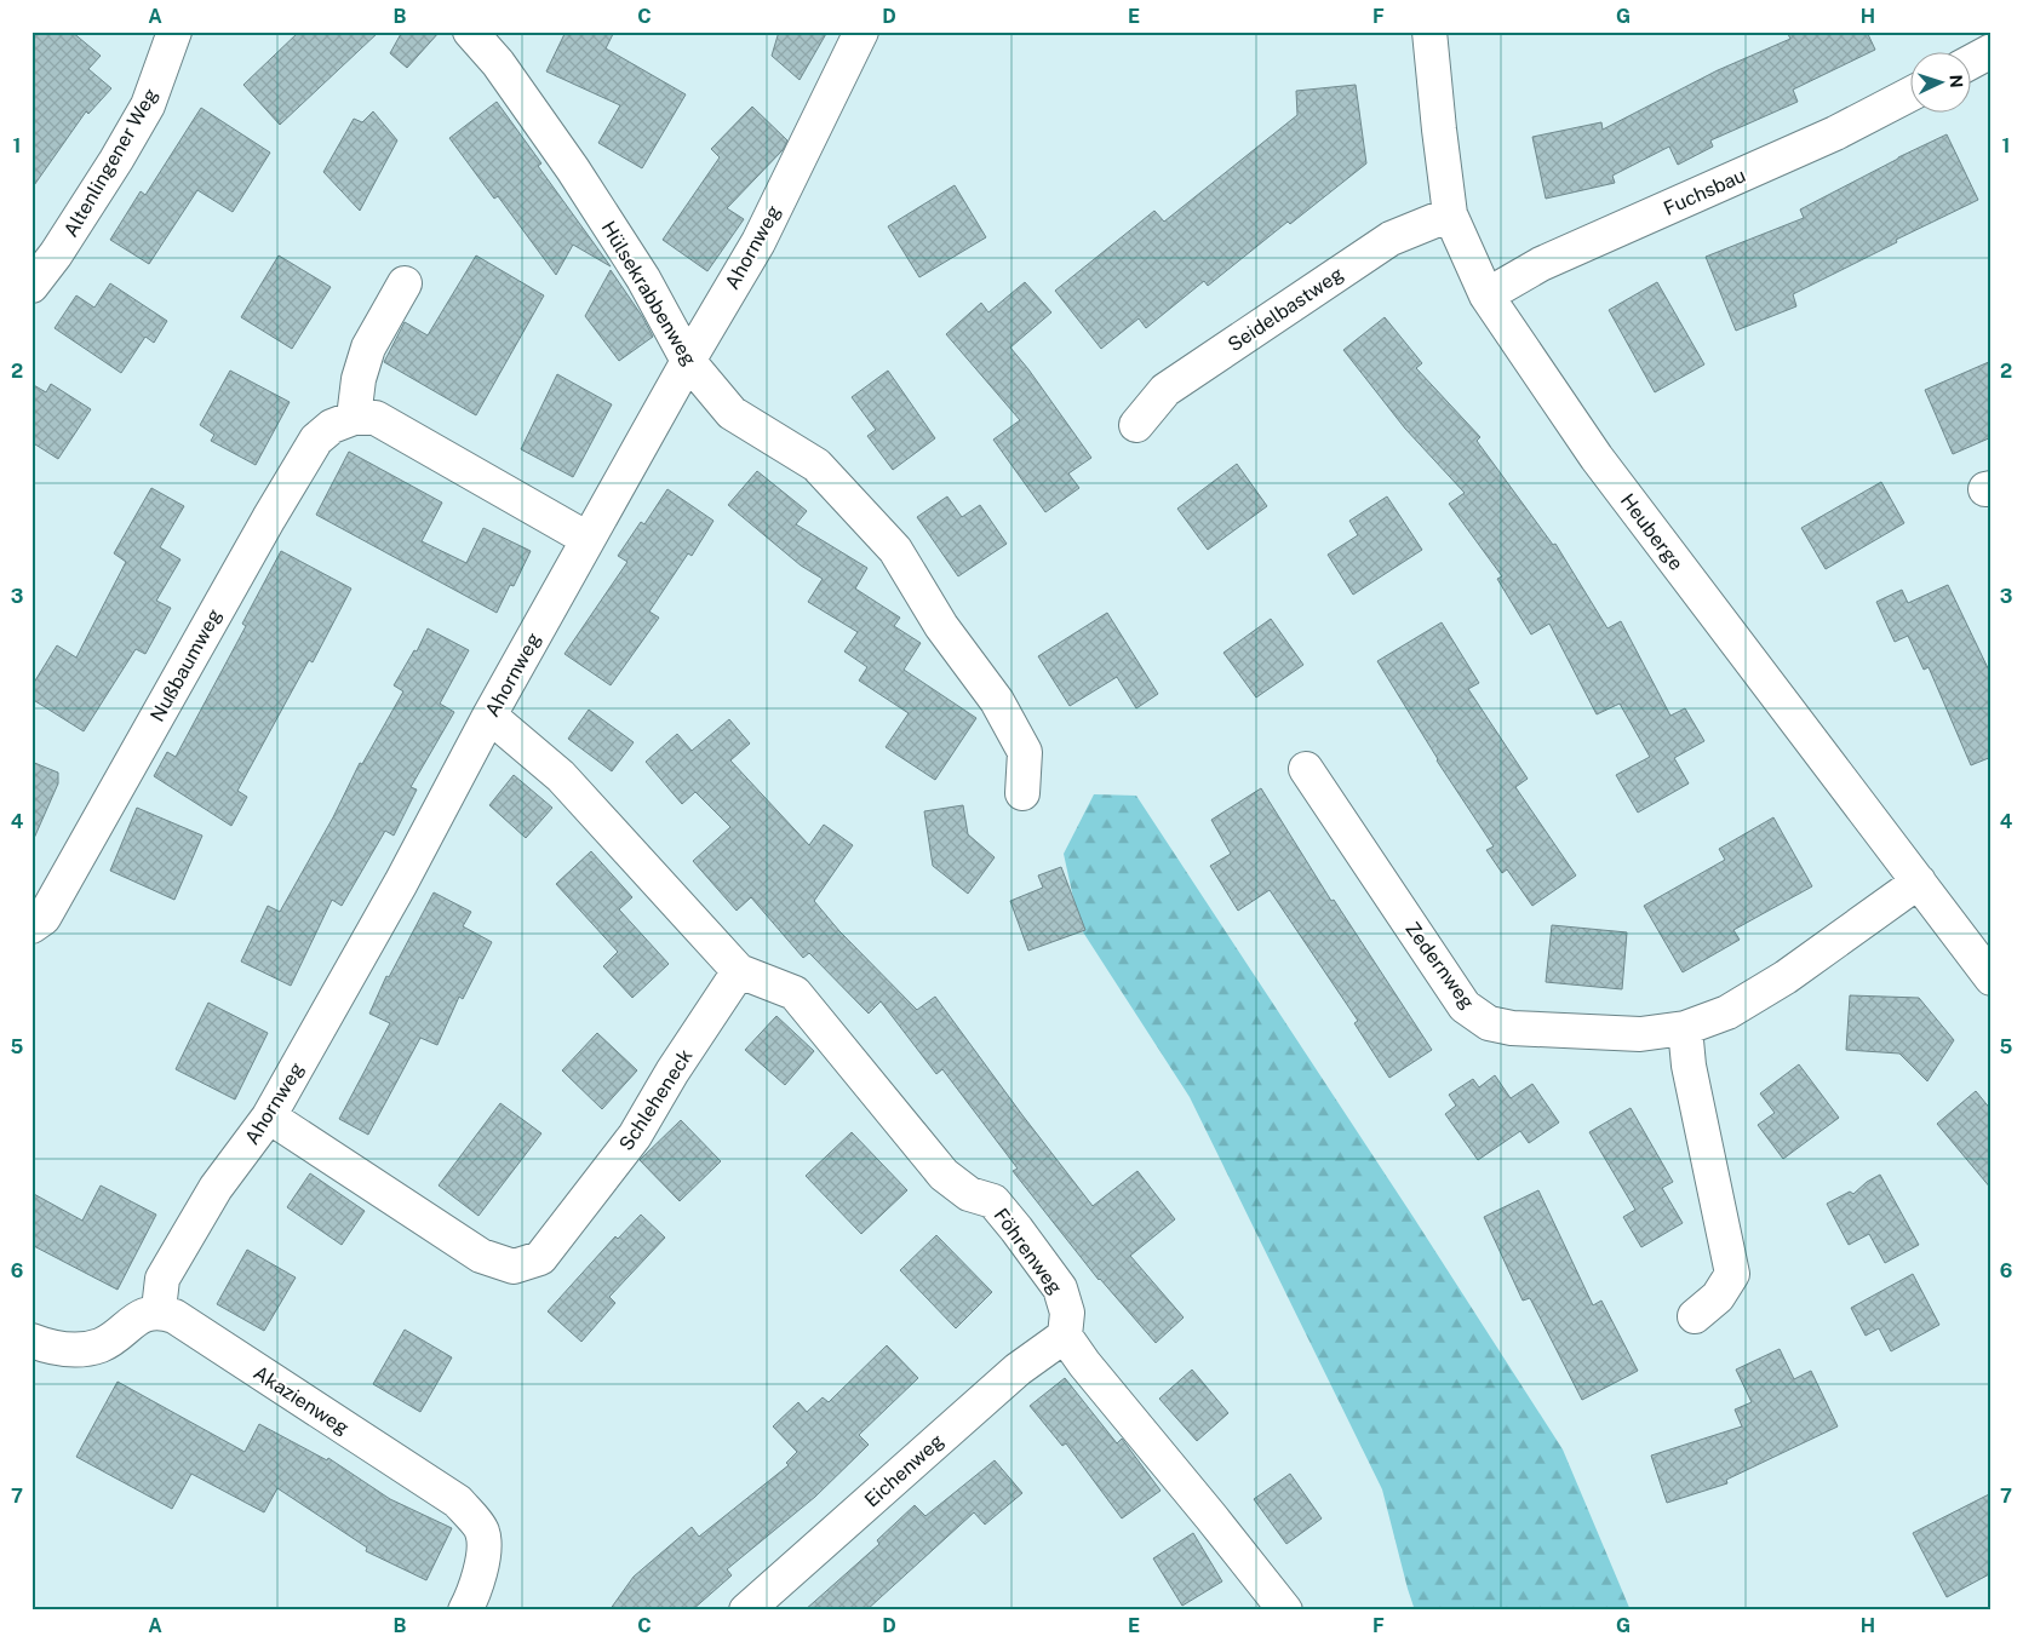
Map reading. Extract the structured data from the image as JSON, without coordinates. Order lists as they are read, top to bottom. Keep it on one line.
{"streets":{"street":["Altenlingener Weg","Fuchsbau","Ahornweg","Hülsekrabbenweg","Seidelbastweg","Heuberge","Nußbaumweg","Zedernweg","Schleheneck","Föhrenweg","Akazienweg","Eichenweg"]},"crossings":[["Fuchsbau","Heuberge"],["Ahornweg","Hülsekrabbenweg"],["Ahornweg","Schleheneck"],["Ahornweg","Akazienweg"],["Seidelbastweg","Heuberge"],["Heuberge","Zedernweg"],["Schleheneck","Föhrenweg"],["Föhrenweg","Eichenweg"]],"north":"right","grid":{"columns":["A","B","C","D","E","F","G","H"],"rows":["1","2","3","4","5","6","7"]}}
